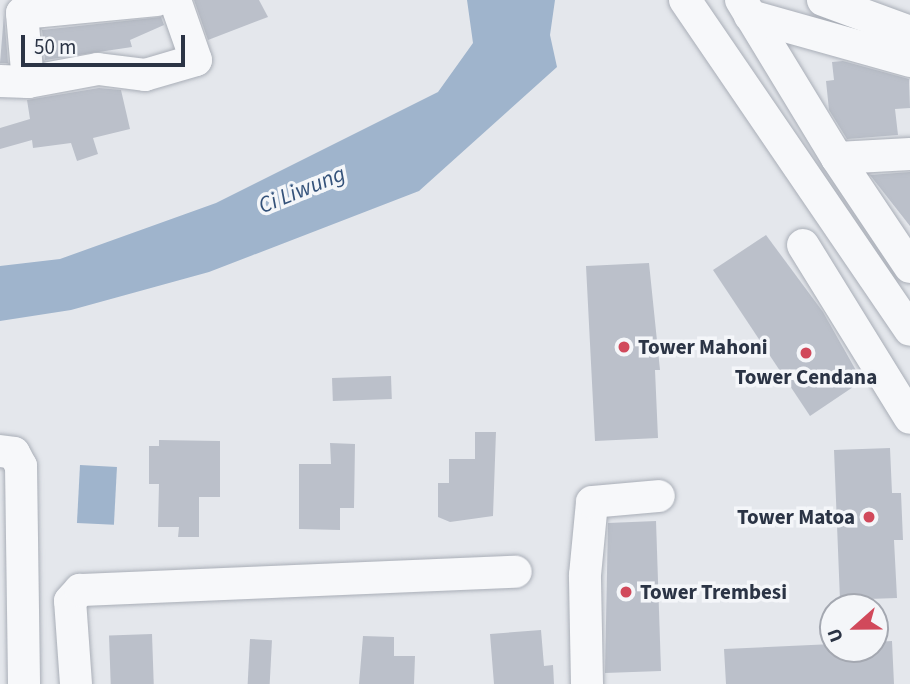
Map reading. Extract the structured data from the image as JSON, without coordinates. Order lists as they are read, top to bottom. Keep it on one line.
{"water":["Ci Liwung"],"places":["Tower Mahoni","Tower Cendana","Tower Matoa","Tower Trembesi"],"scale_bar":"50 m","north":"left"}
